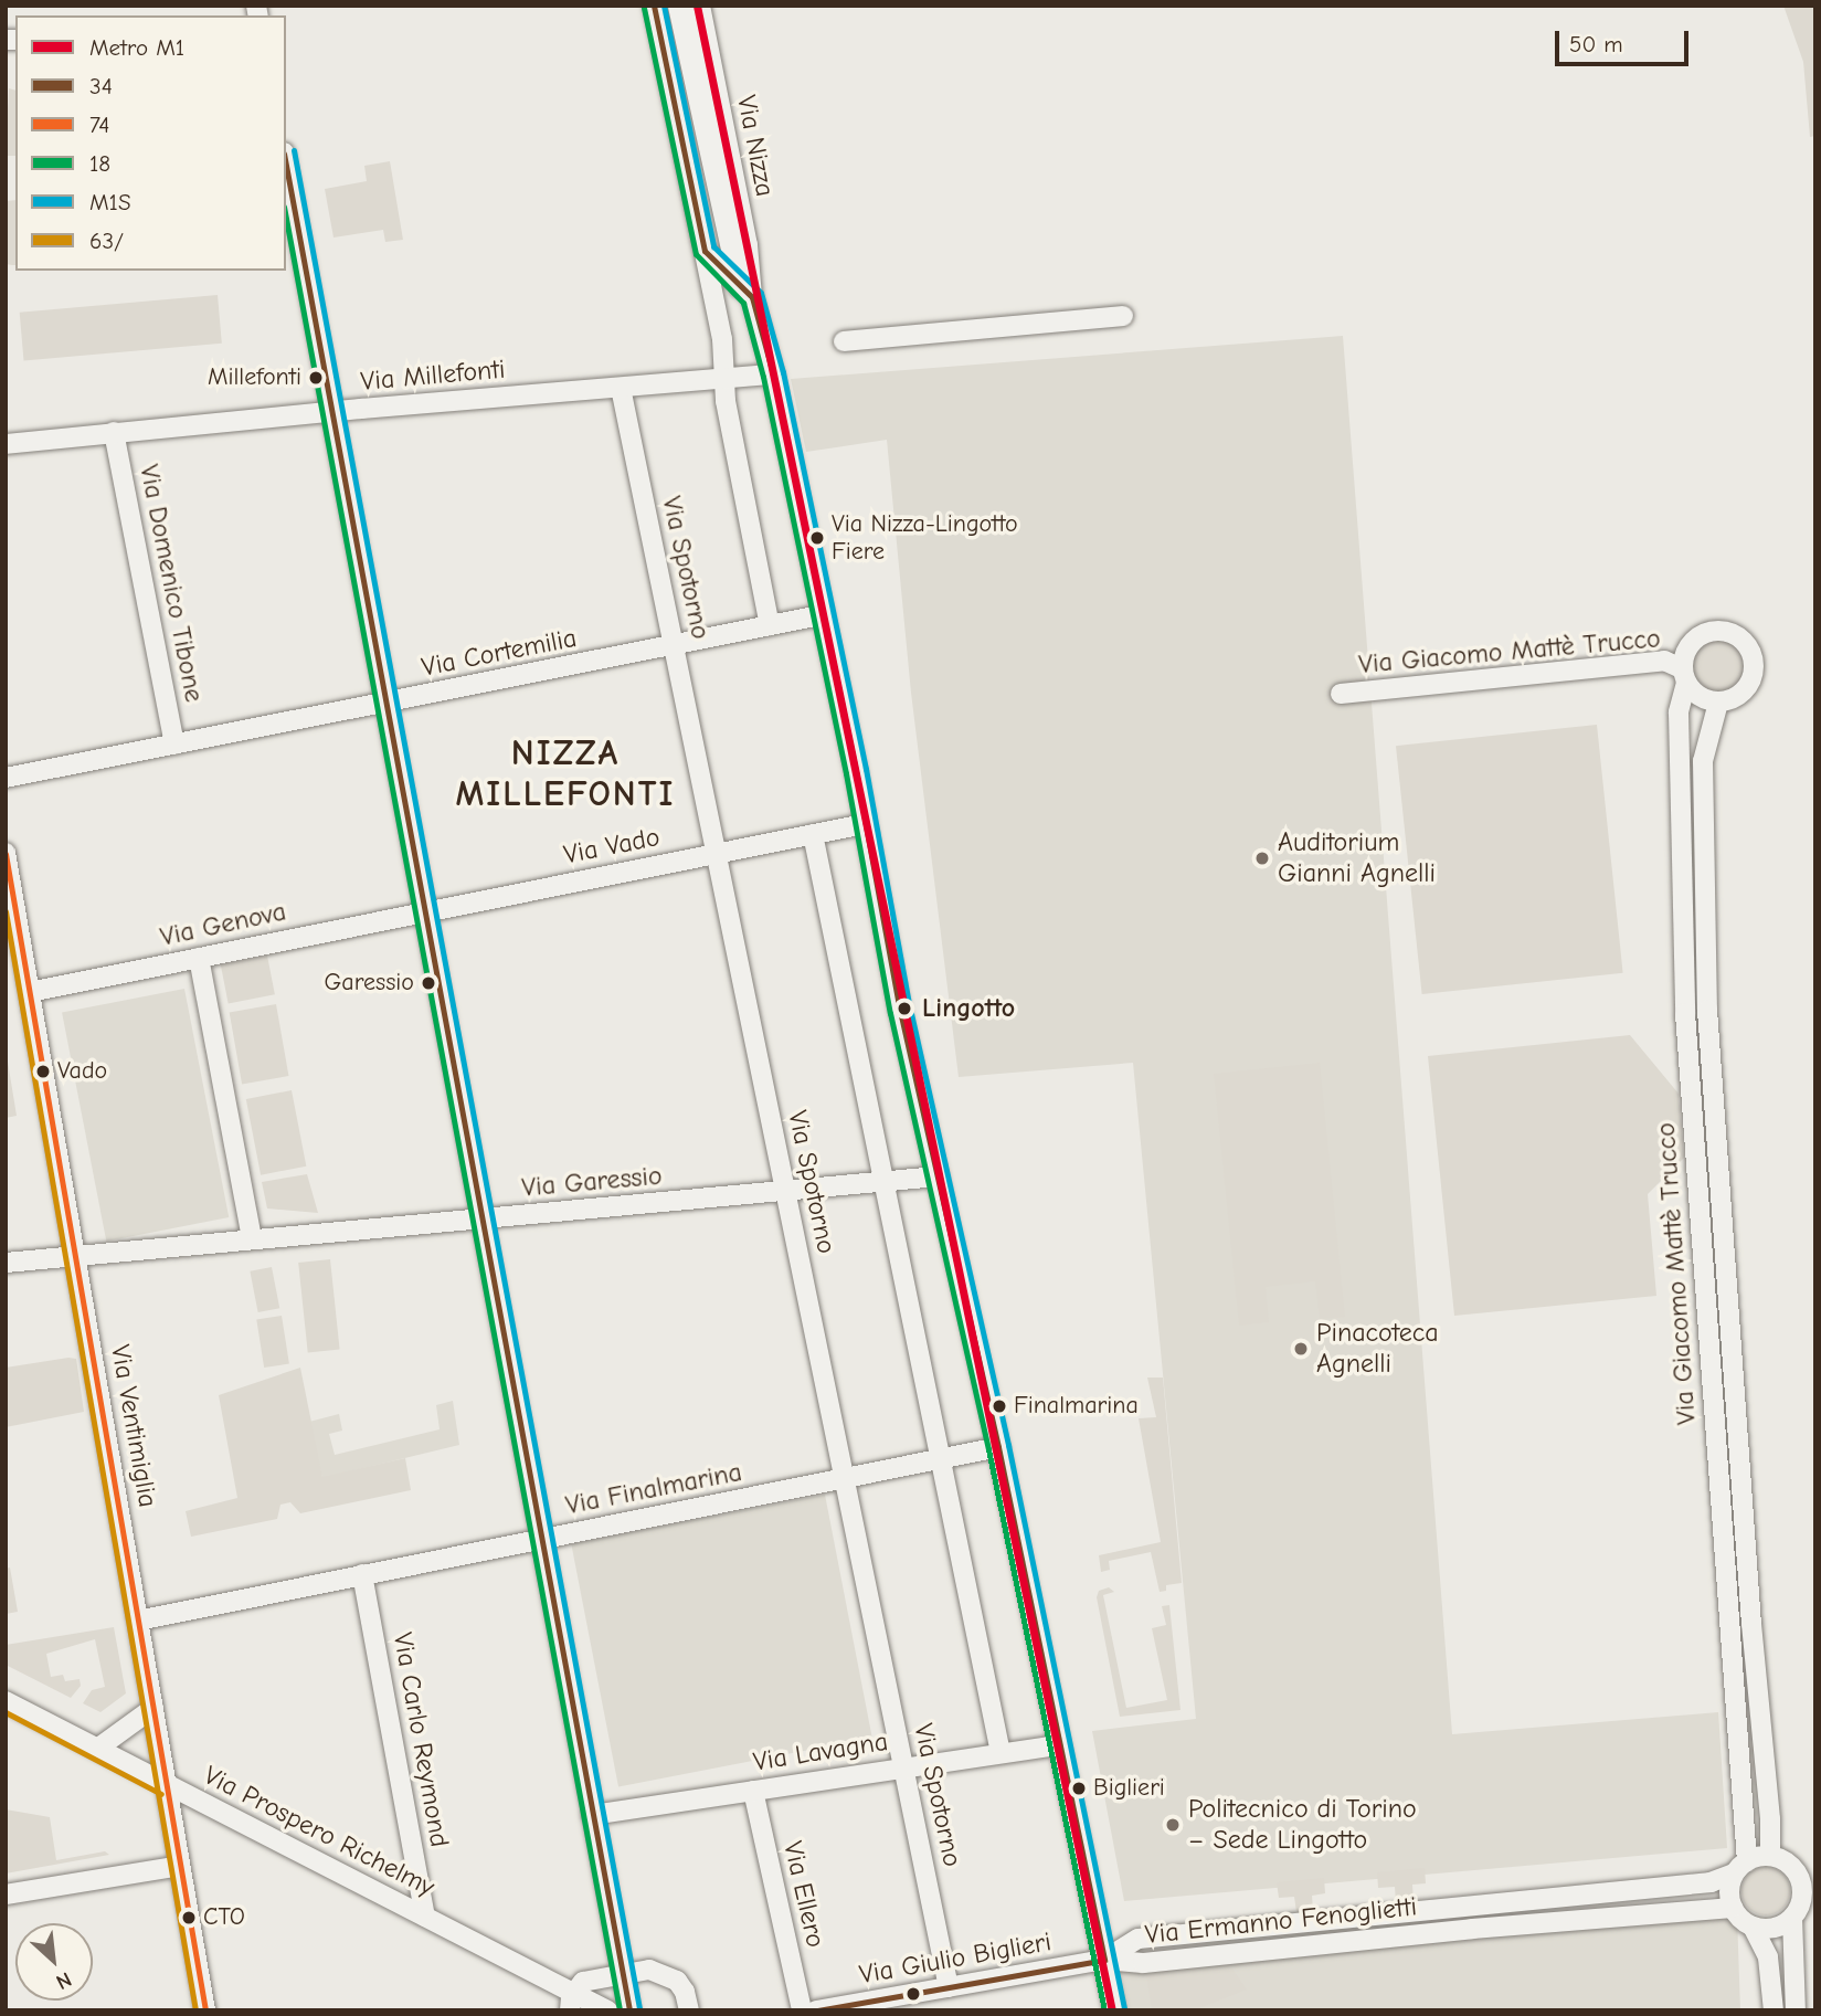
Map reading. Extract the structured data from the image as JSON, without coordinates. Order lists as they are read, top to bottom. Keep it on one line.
{"streets":{"street":["Via Nizza","Via Millefonti","Via Spotorno","Via Domenico Tibone","Via Giacomo Mattè Trucco","Via Cortemilia","Via Vado","Via Genova","Via Garessio","Via Ventimiglia","Via Finalmarina","Via Carlo Reymond","Via Lavagna","Via Prospero Richelmy","Via Ellero","Via Ermanno Fenoglietti","Via Giulio Biglieri"]},"crossings":[["Via Nizza","Via Millefonti"],["Via Nizza","Via Cortemilia"],["Via Nizza","Via Garessio"],["Via Nizza","Via Finalmarina"],["Via Nizza","Via Lavagna"],["Via Nizza","Via Ermanno Fenoglietti"],["Via Nizza","Via Giulio Biglieri"],["Via Millefonti","Via Spotorno"],["Via Millefonti","Via Domenico Tibone"],["Via Spotorno","Via Cortemilia"],["Via Spotorno","Via Vado"],["Via Spotorno","Via Garessio"],["Via Spotorno","Via Finalmarina"],["Via Spotorno","Via Lavagna"],["Via Spotorno","Via Giulio Biglieri"],["Via Domenico Tibone","Via Cortemilia"],["Via Giacomo Mattè Trucco","Via Ermanno Fenoglietti"],["Via Vado","Via Genova"],["Via Genova","Via Ventimiglia"],["Via Garessio","Via Ventimiglia"],["Via Ventimiglia","Via Finalmarina"],["Via Ventimiglia","Via Prospero Richelmy"],["Via Finalmarina","Via Carlo Reymond"],["Via Carlo Reymond","Via Prospero Richelmy"],["Via Lavagna","Via Ellero"],["Via Ermanno Fenoglietti","Via Giulio Biglieri"]],"districts":["NIZZA MILLEFONTI"],"places":["Millefonti","Via Nizza-Lingotto Fiere","Auditorium Gianni Agnelli","Garessio","Lingotto","Vado","Pinacoteca Agnelli","Finalmarina","Biglieri","Politecnico di Torino – Sede Lingotto","CTO"],"lines":["metro line M1","transit line 34","transit line M1S","transit line 18","transit line 74","transit line 63/"],"legend":["Metro M1","34","74","18","M1S","63/"],"scale_bar":"50 m","north":"bottom right"}
